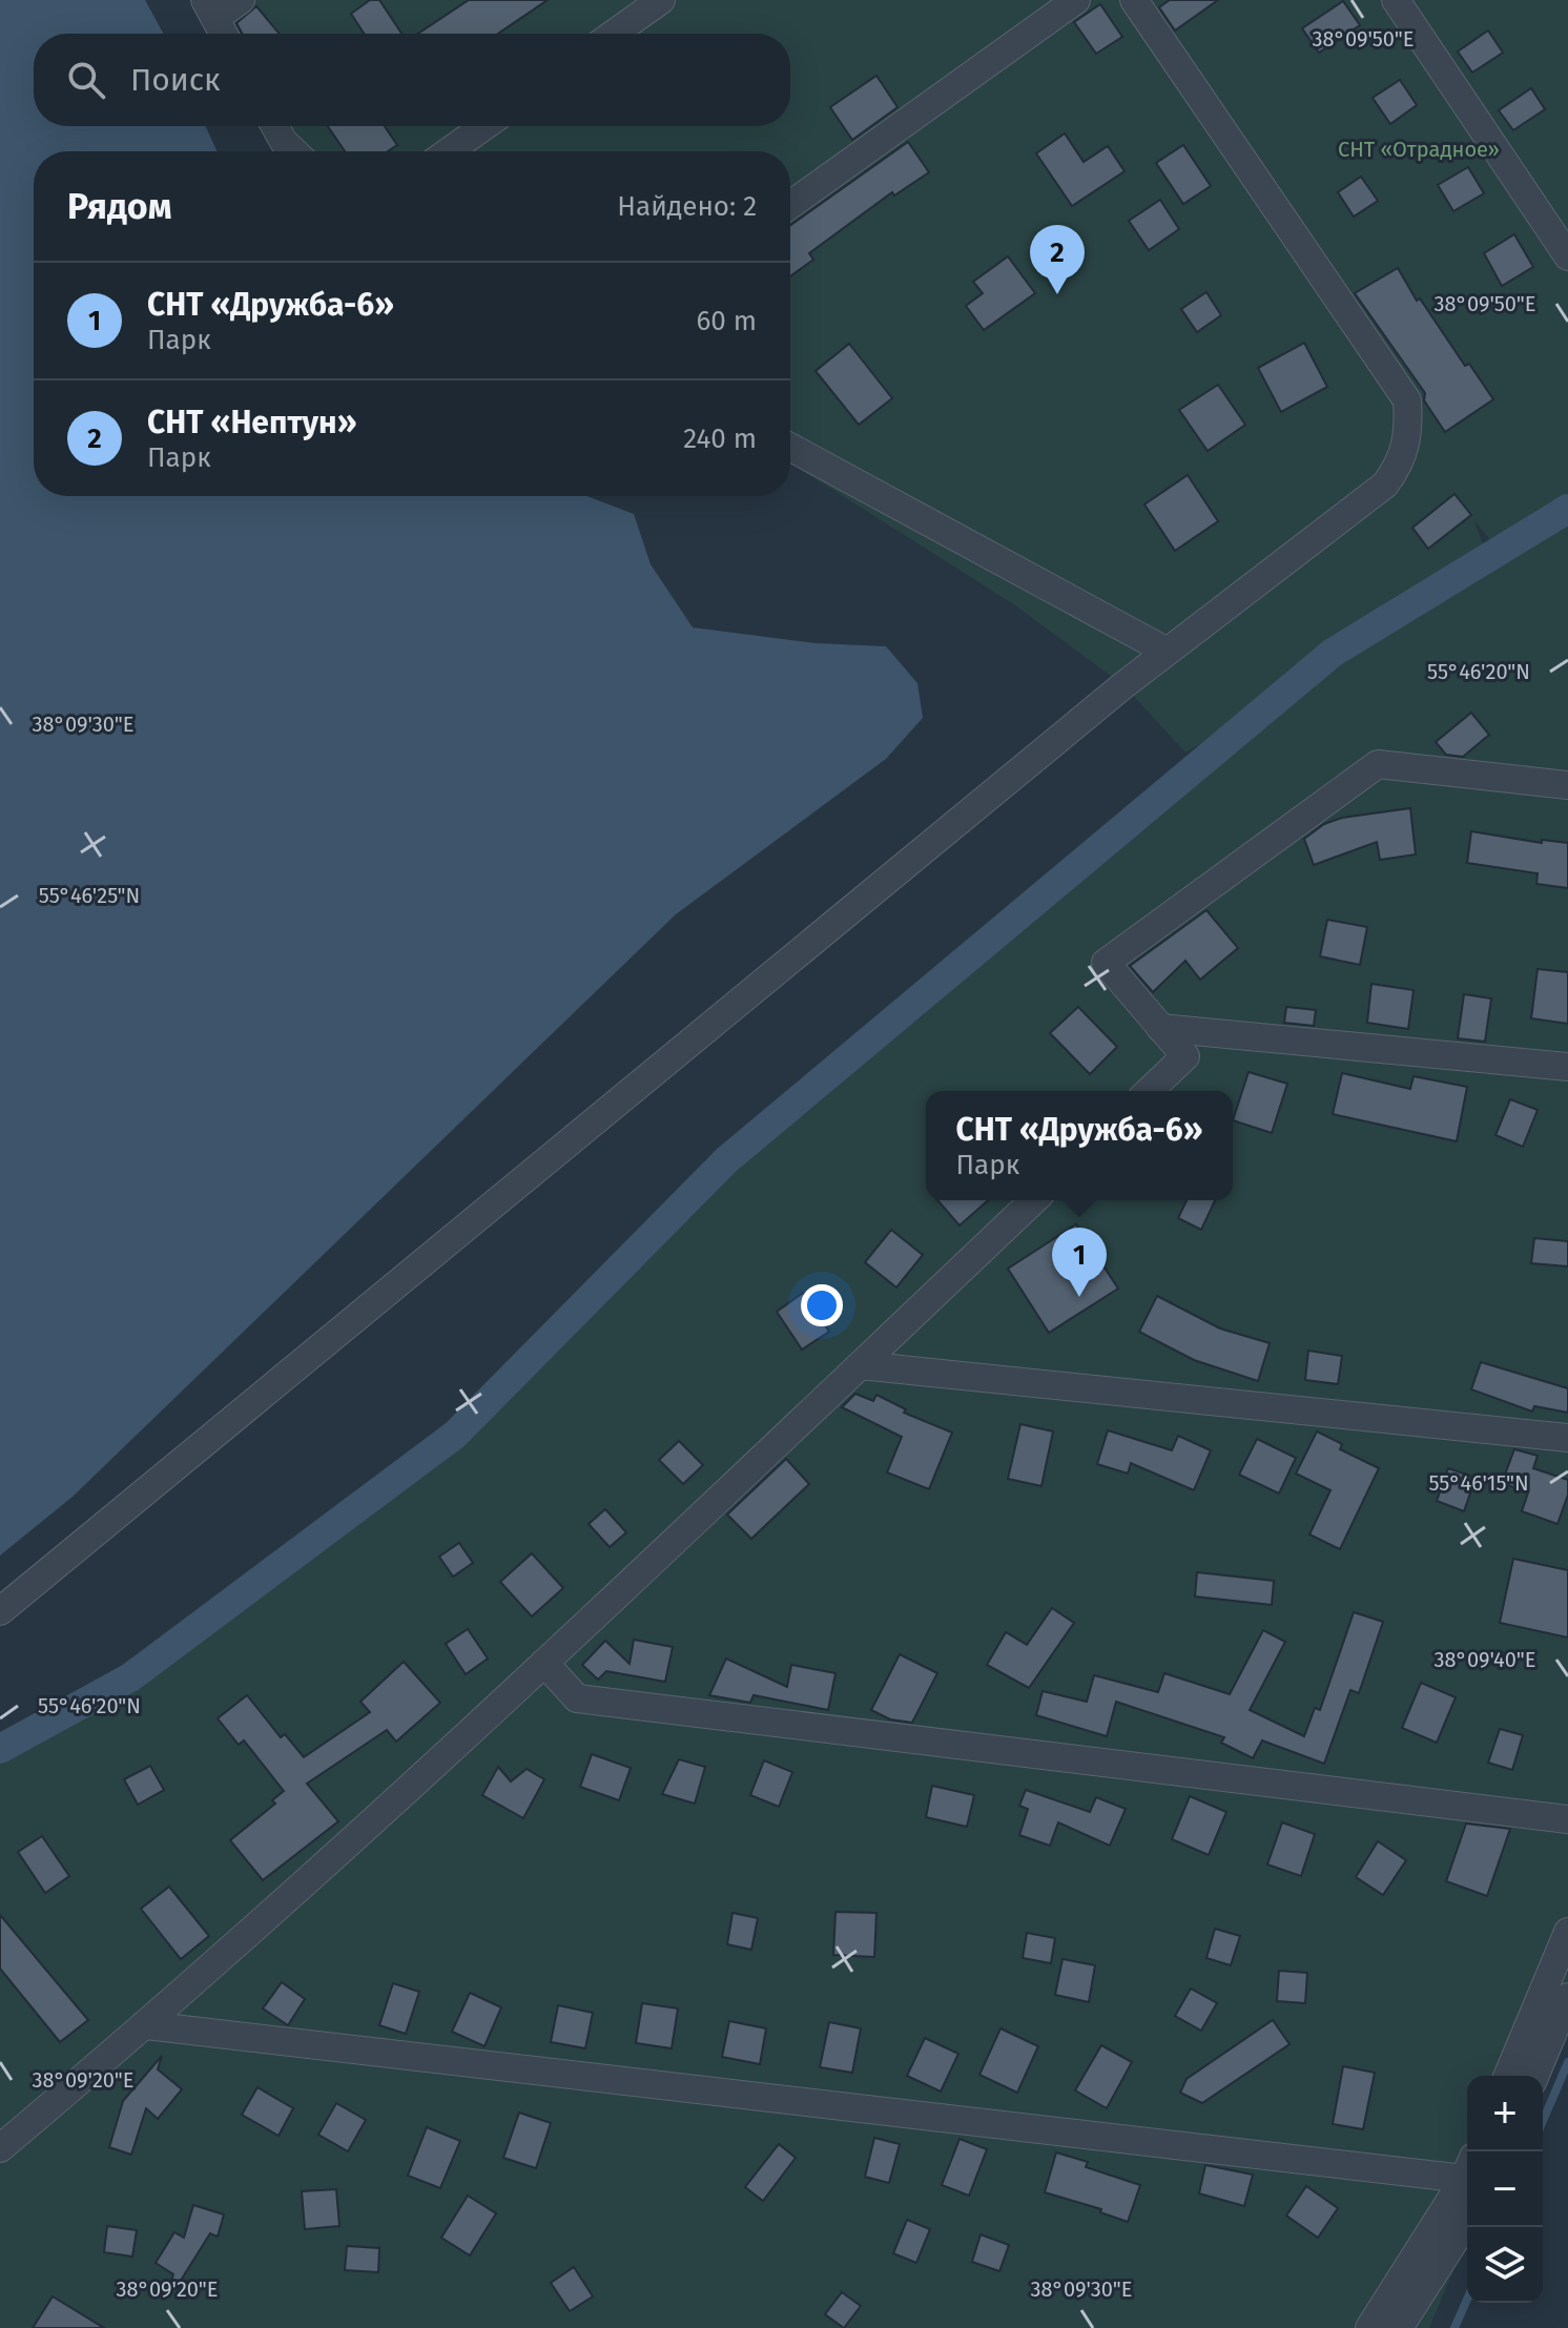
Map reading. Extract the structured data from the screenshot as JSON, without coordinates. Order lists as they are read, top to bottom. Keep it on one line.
{"parks":["СНТ «Отрадное»"],"page":{"search":"Поиск","heading":["Рядом","Найдено: 2"],"pins":["2","1"],"list":[{"mark":"1","name":"СНТ «Дружба-6»","note":"Парк","value":"60 m"},{"mark":"2","name":"СНТ «Нептун»","note":"Парк","value":"240 m"}],"popup":["СНТ «Дружба-6»","Парк"],"map_buttons":["+","−"]},"coordinates":["38°09'50\"E","55°46'20\"N","38°09'30\"E","55°46'25\"N","55°46'15\"N","38°09'40\"E","38°09'20\"E"]}
